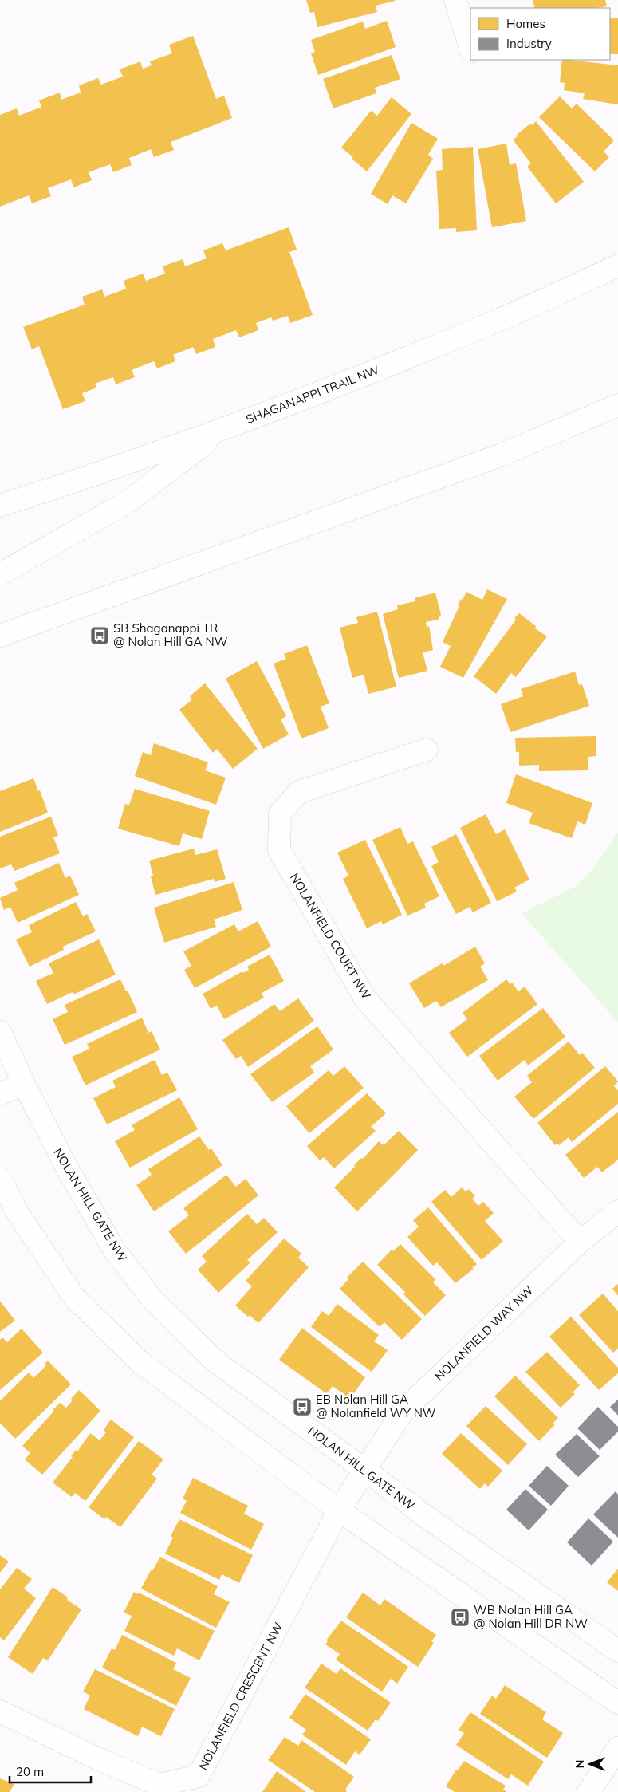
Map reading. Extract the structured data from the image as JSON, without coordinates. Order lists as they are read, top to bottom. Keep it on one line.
{"streets":{"street":["SHAGANAPPI TRAIL NW","NOLANFIELD COURT NW","NOLAN HILL GATE NW","NOLANFIELD WAY NW","NOLANFIELD CRESCENT NW"]},"crossings":[["NOLANFIELD COURT NW","NOLANFIELD WAY NW"],["NOLAN HILL GATE NW","NOLANFIELD WAY NW"],["NOLAN HILL GATE NW","NOLANFIELD CRESCENT NW"],["NOLANFIELD WAY NW","NOLANFIELD CRESCENT NW"]],"places":{"bus stop":["SB Shaganappi TR @ Nolan Hill GA NW","EB Nolan Hill GA @ Nolanfield WY NW","WB Nolan Hill GA @ Nolan Hill DR NW"]},"legend":["Homes","Industry"],"scale_bar":"20 m","north":"left"}
